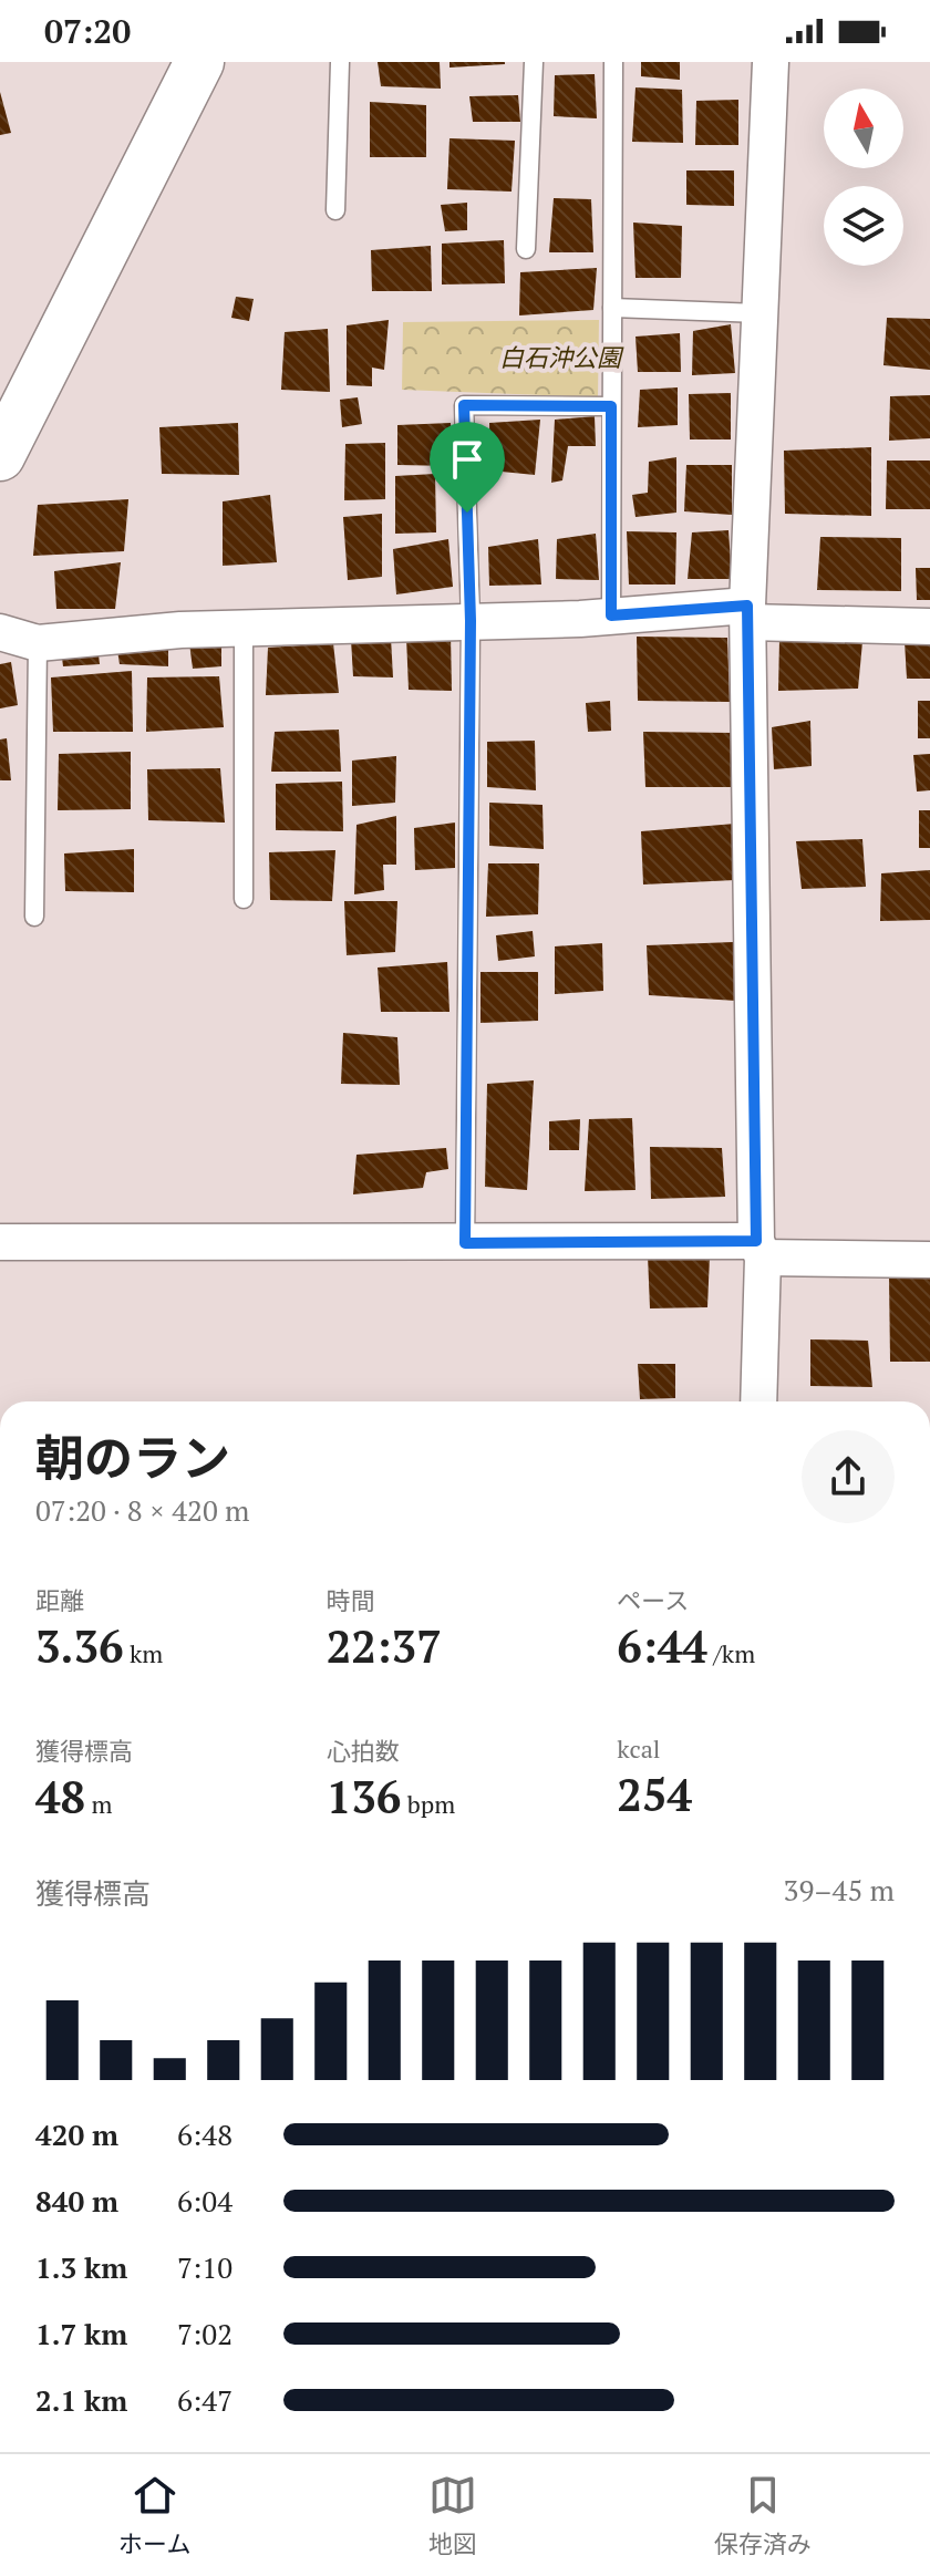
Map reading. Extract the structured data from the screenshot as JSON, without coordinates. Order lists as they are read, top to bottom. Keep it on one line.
{"parks":["白石沖公園"],"north":"top","page":{"status":"07:20","heading":["朝のラン","07:20 · 8 × 420 m"],"stats":[["距離","3.36 km"],["時間","22:37"],["ペース","6:44 /km"],["獲得標高","48 m"],["心拍数","136 bpm"],["kcal","254"]],"chart":["獲得標高","39–45 m"],"list":[{"name":"420 m","note":"6:48"},{"name":"840 m","note":"6:04"},{"name":"1.3 km","note":"7:10"},{"name":"1.7 km","note":"7:02"},{"name":"2.1 km","note":"6:47"}],"tabs":["ホーム","地図","保存済み"]}}
